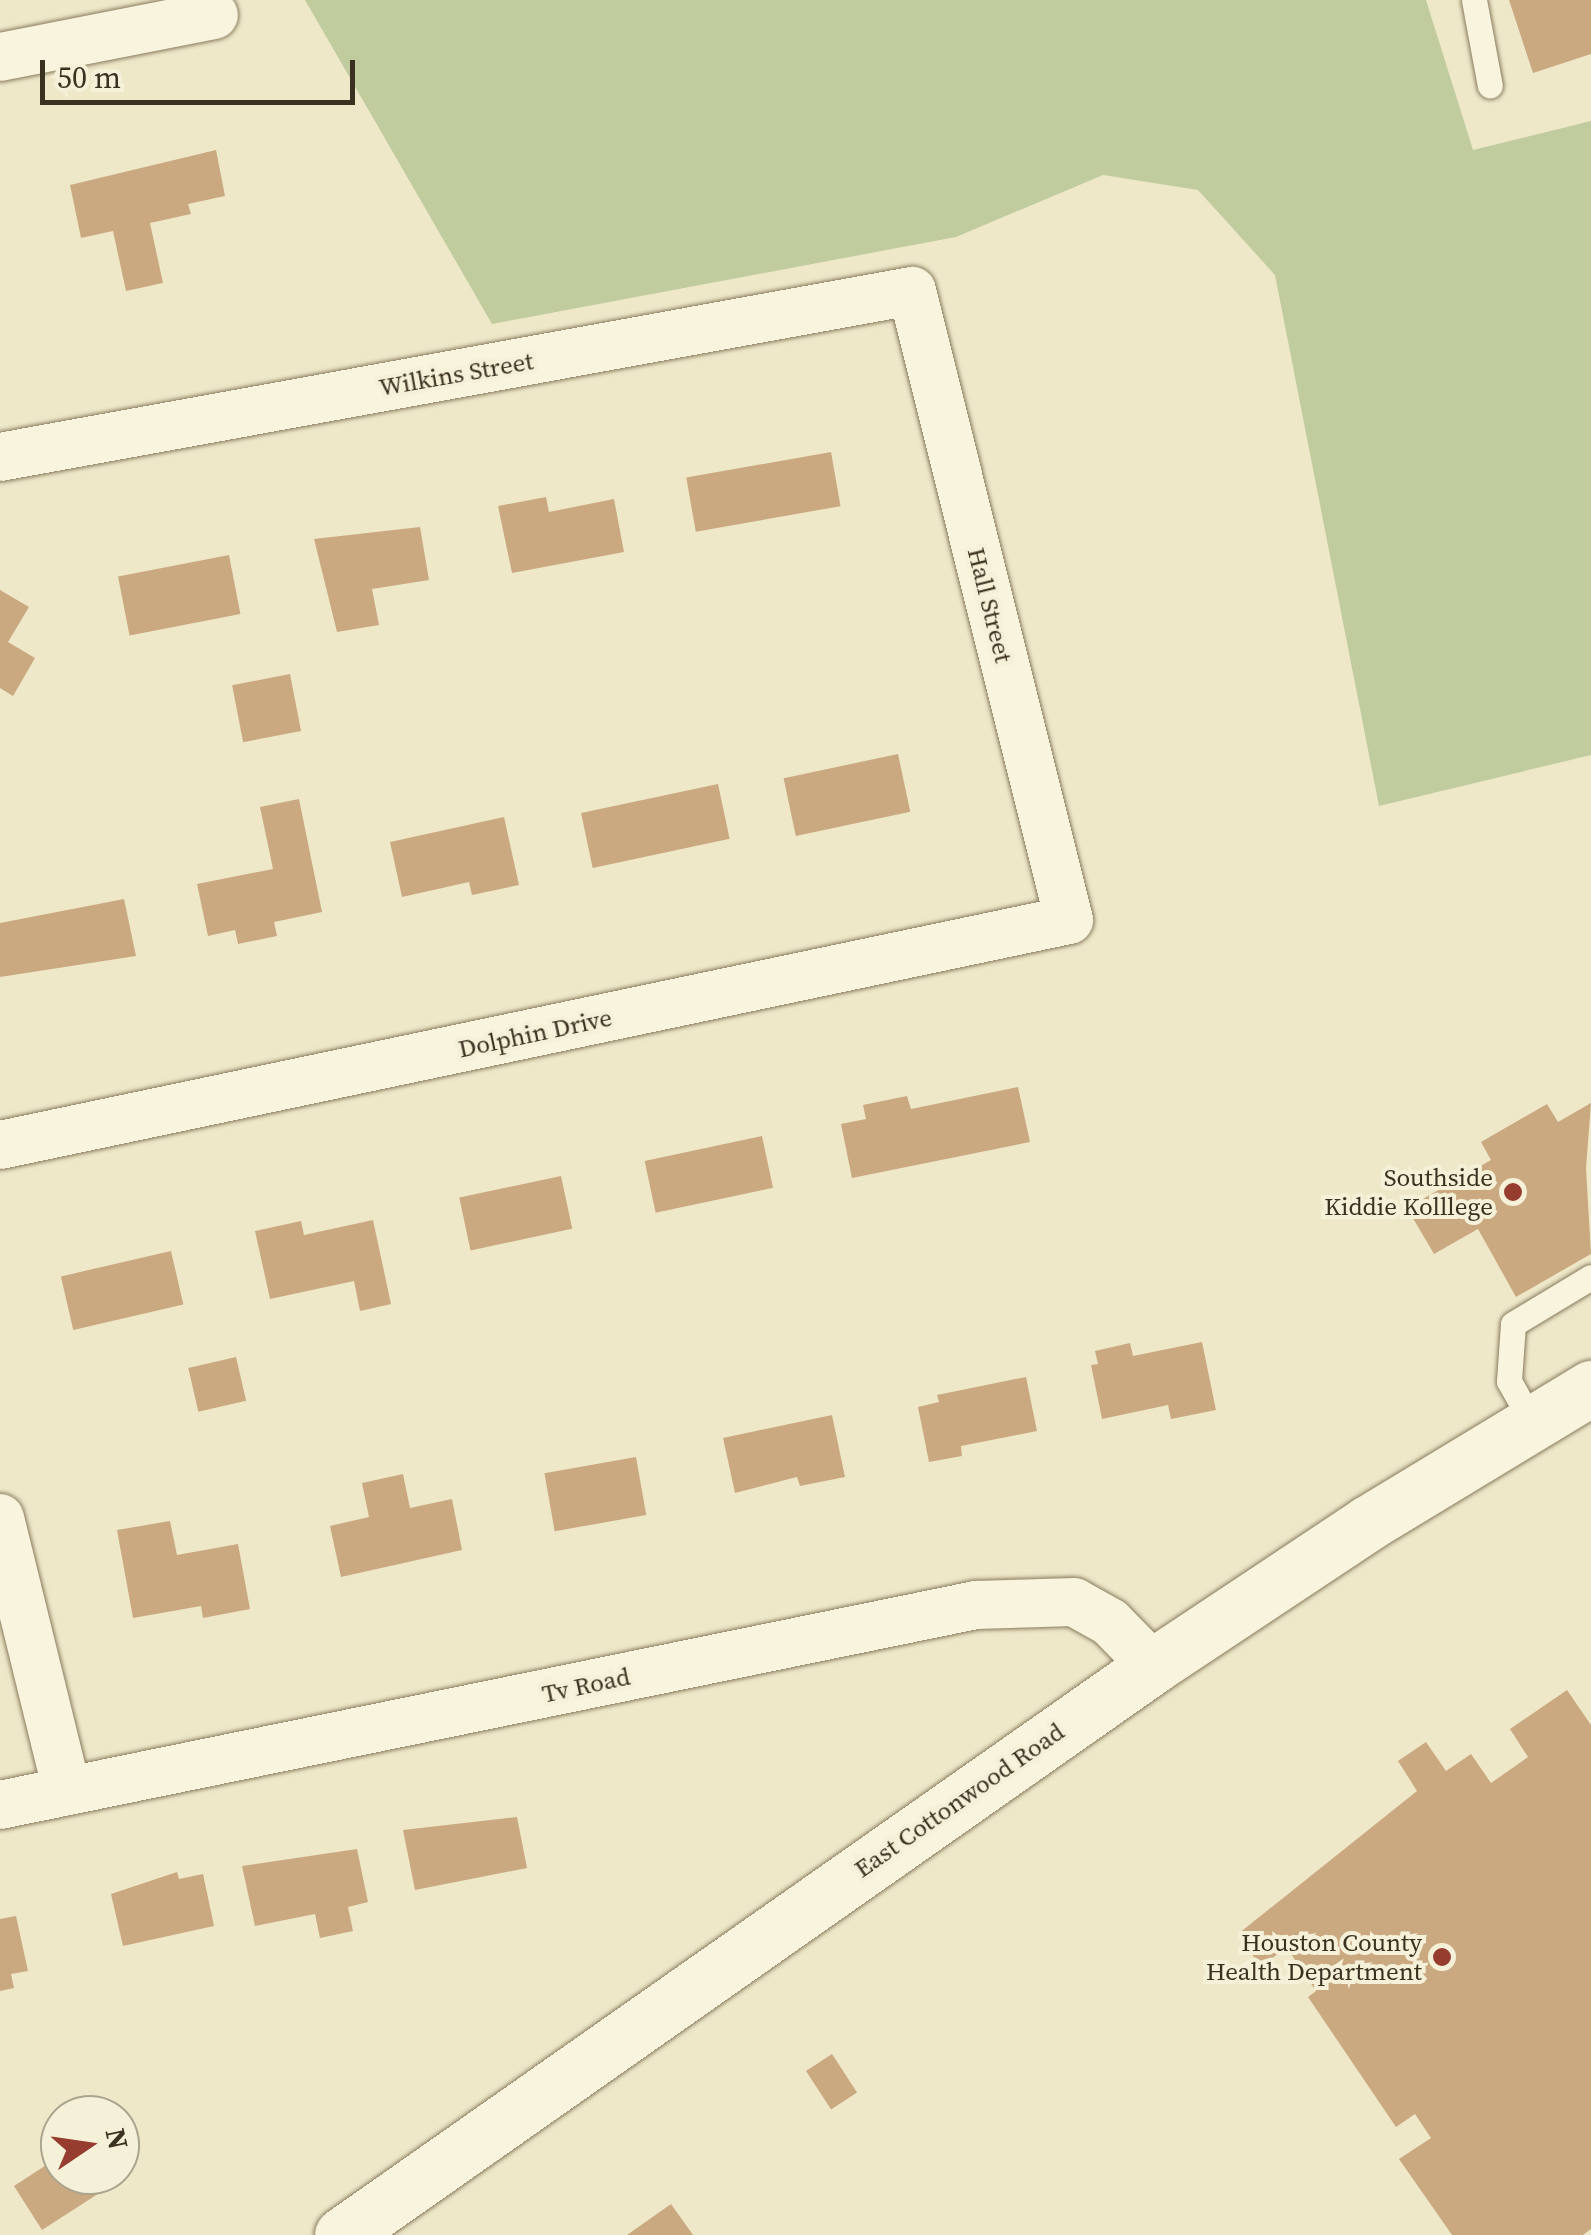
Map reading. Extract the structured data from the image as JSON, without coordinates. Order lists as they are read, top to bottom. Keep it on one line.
{"streets":{"main road":["East Cottonwood Road"],"street":["Wilkins Street","Hall Street","Dolphin Drive","Tv Road"]},"crossings":[["Wilkins Street","Hall Street"],["Hall Street","Dolphin Drive"],["Tv Road","East Cottonwood Road"]],"places":["Southside Kiddie Kolllege","Houston County Health Department"],"scale_bar":"50 m","north":"right"}
